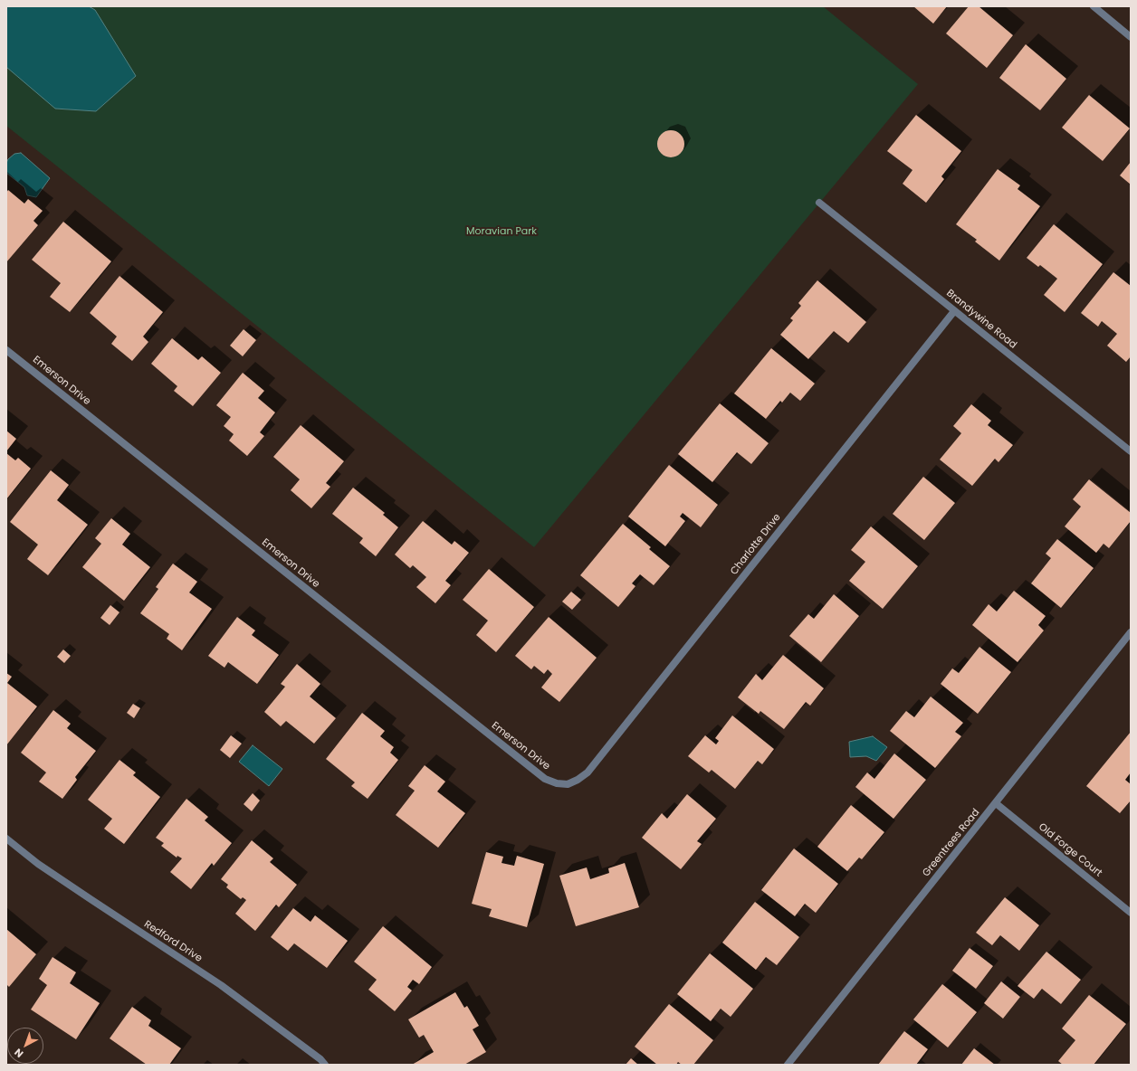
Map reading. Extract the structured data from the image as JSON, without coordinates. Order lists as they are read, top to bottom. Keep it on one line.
{"streets":{"street":["Brandywine Road","Emerson Drive","Charlotte Drive","Greentrees Road","Old Forge Court","Redford Drive"]},"crossings":[["Brandywine Road","Charlotte Drive"],["Emerson Drive","Charlotte Drive"],["Greentrees Road","Old Forge Court"]],"parks":["Moravian Park"],"north":"bottom left"}
